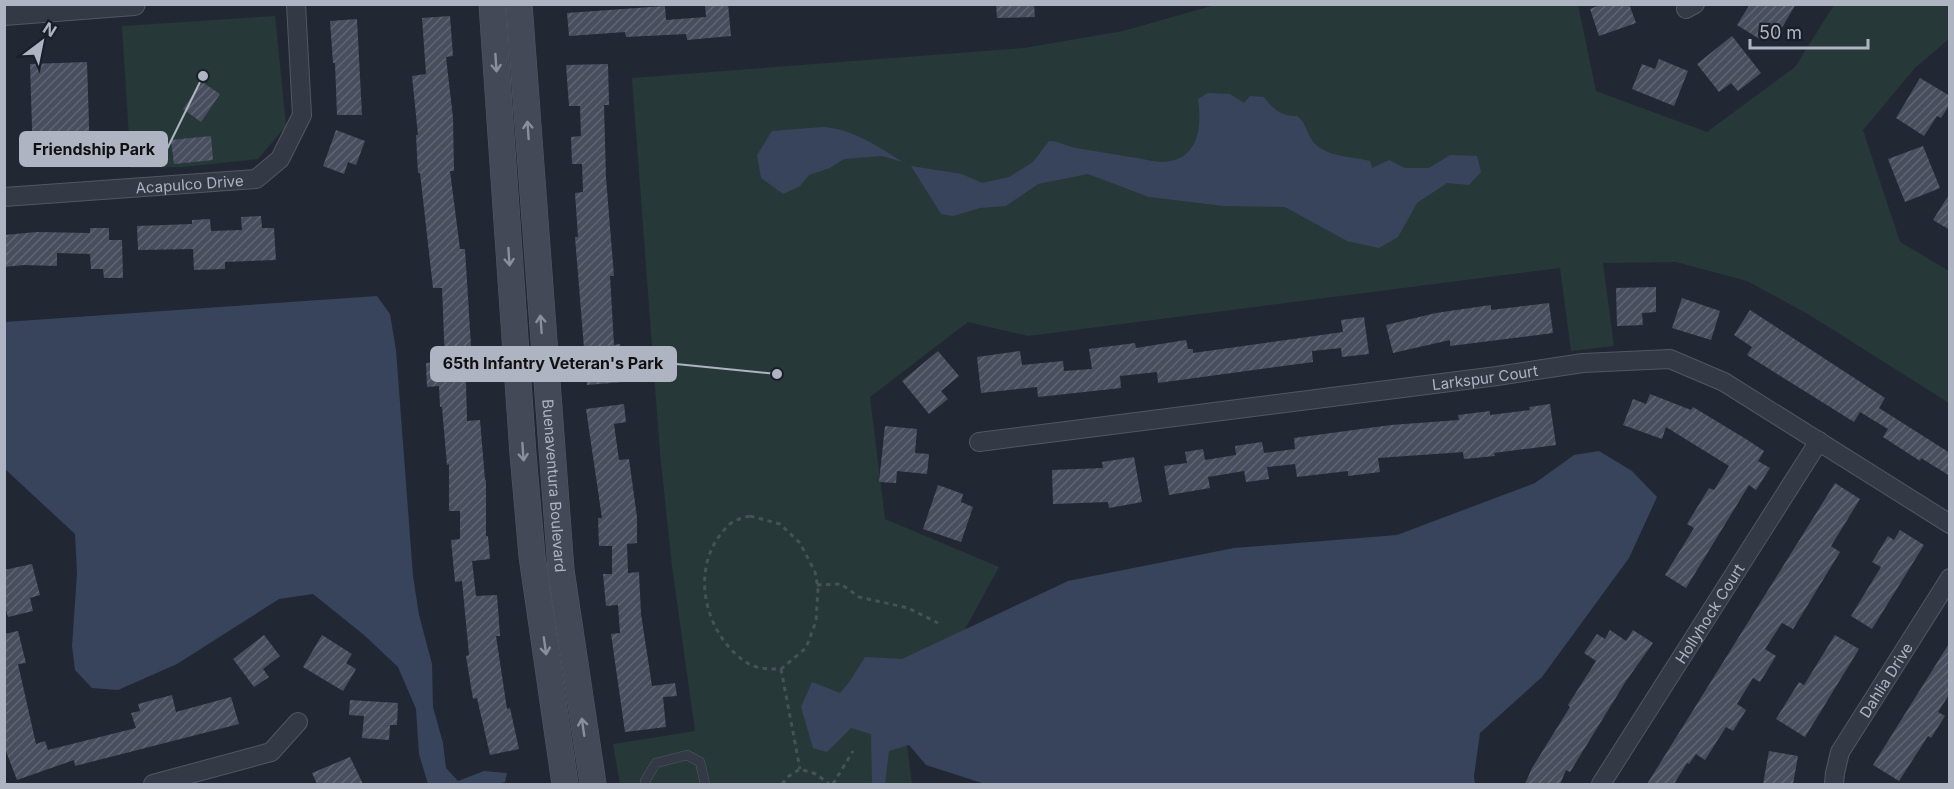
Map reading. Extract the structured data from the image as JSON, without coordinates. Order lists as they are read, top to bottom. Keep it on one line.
{"streets":{"main road":["Buenaventura Boulevard"],"street":["Acapulco Drive","Larkspur Court","Hollyhock Court","Dahlia Drive"]},"crossings":[["Larkspur Court","Hollyhock Court"]],"places":["Friendship Park","65th Infantry Veteran's Park"],"scale_bar":"50 m","north":"top right"}
